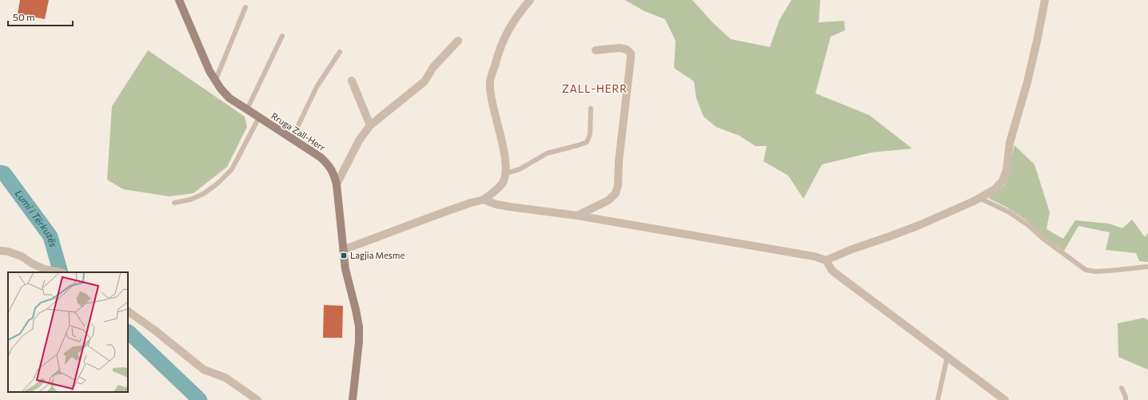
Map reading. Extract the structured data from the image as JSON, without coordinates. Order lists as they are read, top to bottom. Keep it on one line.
{"streets":{"street":["Rruga Zall-Herr"]},"districts":["ZALL-HERR"],"water":["Lumi i Tërkuzës"],"places":{"transit":["Lagjia Mesme"]},"scale_bar":"50 m"}
